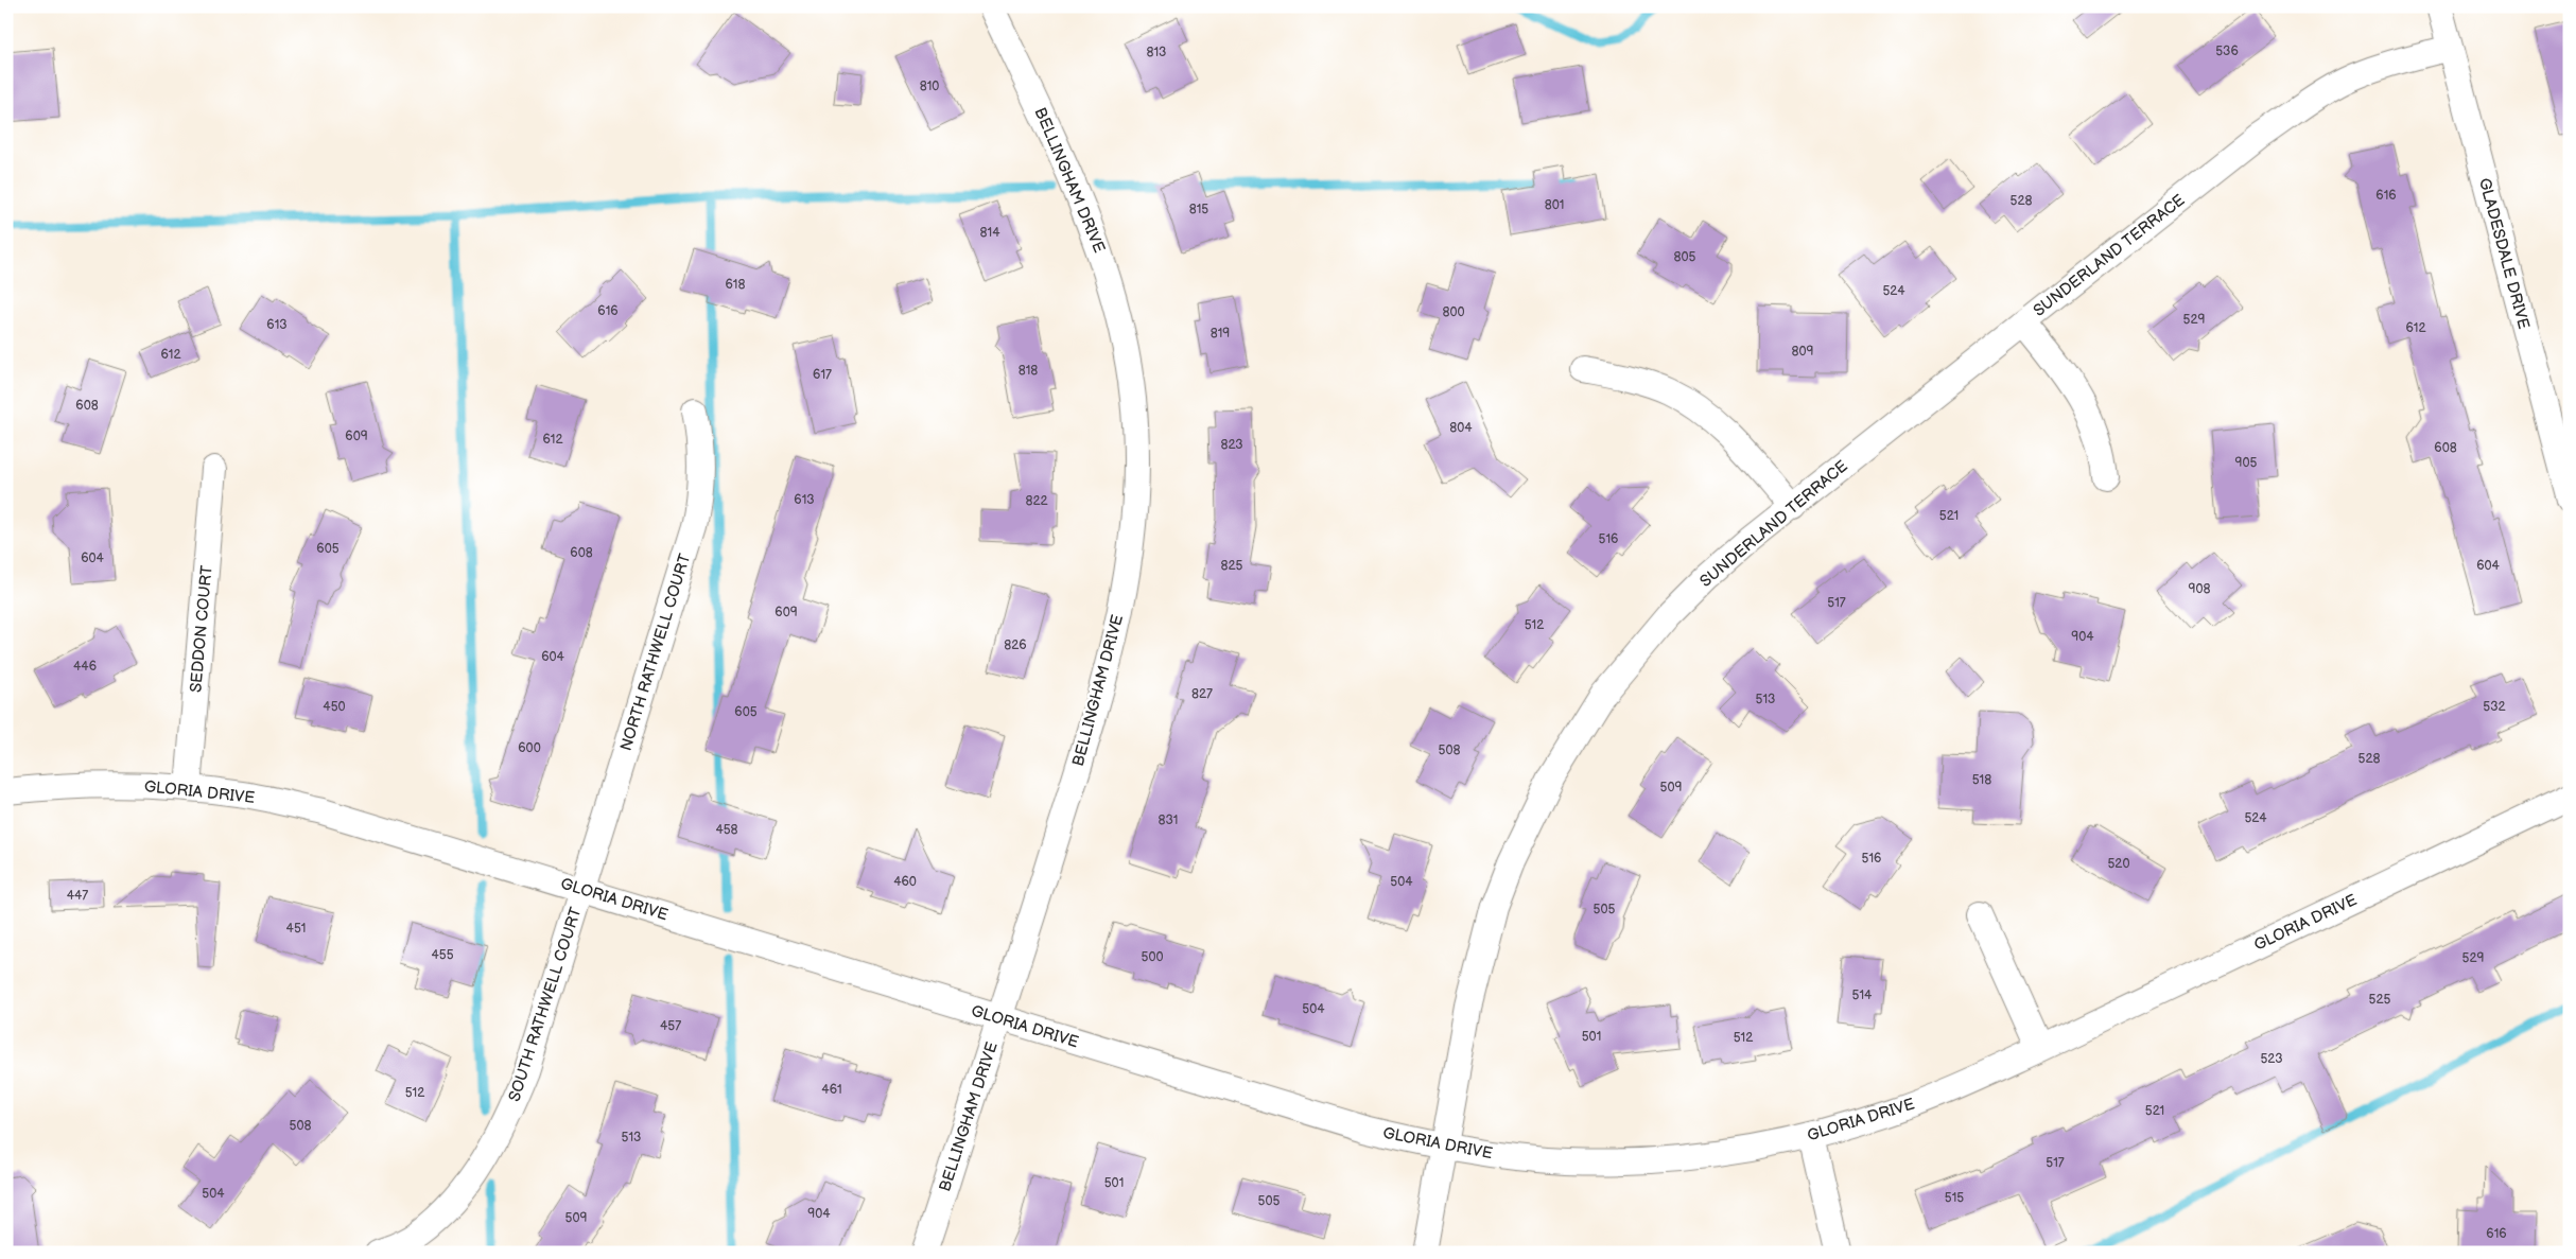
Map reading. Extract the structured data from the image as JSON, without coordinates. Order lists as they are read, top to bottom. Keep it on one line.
{"streets":{"street":["BELLINGHAM DRIVE","GLADESDALE DRIVE","SUNDERLAND TERRACE","SEDDON COURT","NORTH RATHWELL COURT","GLORIA DRIVE","SOUTH RATHWELL COURT"]},"crossings":[["BELLINGHAM DRIVE","GLORIA DRIVE"],["GLADESDALE DRIVE","SUNDERLAND TERRACE"],["SUNDERLAND TERRACE","GLORIA DRIVE"],["SEDDON COURT","GLORIA DRIVE"],["NORTH RATHWELL COURT","GLORIA DRIVE"],["NORTH RATHWELL COURT","SOUTH RATHWELL COURT"],["GLORIA DRIVE","SOUTH RATHWELL COURT"]],"house_numbers":["536","813","810","616","528","801","815","814","805","618","524","616","800","529","613","612","819","809","612","818","617","608","804","609","612","823","608","905","613","822","521","516","605","608","604","825","604","908","517","609","512","904","826","604","446","827","513","450","532","605","600","508","528","518","509","524","831","458","516","520","460","504","447","505","451","455","500","529","514","525","504","457","501","512","523","461","512","521","508","513","517","501","504","515","505","904","509","616"]}
